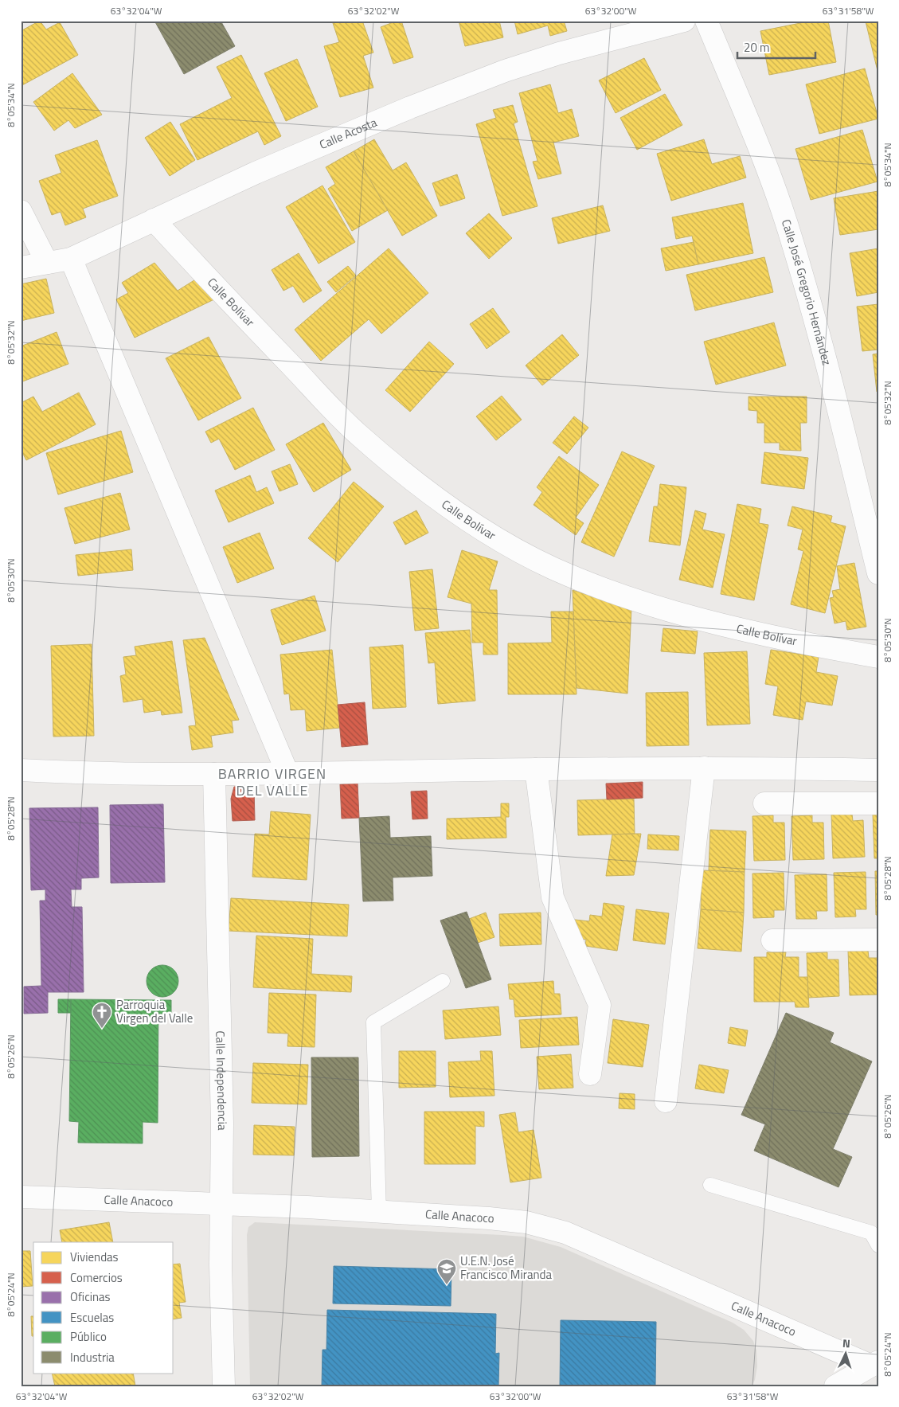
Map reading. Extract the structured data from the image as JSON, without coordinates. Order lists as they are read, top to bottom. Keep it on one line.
{"streets":{"street":["Calle Acosta","Calle José Gregorio Hernández","Calle Bolívar","Calle Independencia","Calle Anacoco"]},"crossings":[["Calle Acosta","Calle Bolívar"],["Calle Independencia","Calle Anacoco"]],"districts":["BARRIO VIRGEN DEL VALLE"],"places":{"church":["Parroquia Virgen del Valle"],"school or university":["U.E.N. José Francisco Miranda"]},"legend":["Viviendas","Comercios","Oficinas","Escuelas","Público","Industria"],"scale_bar":"20 m","north":"top","coordinates":["63°32'04\"W","63°32'02\"W","63°32'00\"W","63°31'58\"W","8°05'34\"N","8°05'32\"N","8°05'30\"N","8°05'28\"N","8°05'26\"N","8°05'24\"N"]}
